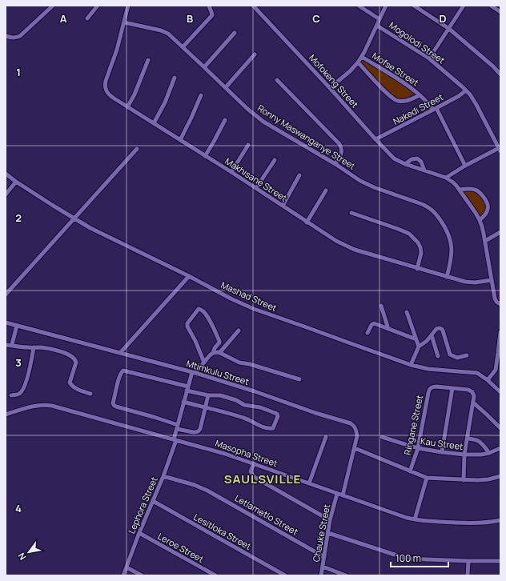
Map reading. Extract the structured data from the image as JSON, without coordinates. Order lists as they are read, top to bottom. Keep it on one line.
{"streets":{"street":["Mogolodi Street","Mofse Street","Mofokeng Street","Nakedi Street","Ronny Maswanganye Street","Makhisane Street","Mashad Street","Mtimkulu Street","Ringane Street","Kau Street","Masopha Street","Lephora Street","Letlametlo Street","Lesitloka Street","Chauke Street","Leroe Street"]},"crossings":[["Mogolodi Street","Nakedi Street"],["Mofse Street","Nakedi Street"],["Mofokeng Street","Nakedi Street"],["Mofokeng Street","Makhisane Street"],["Ronny Maswanganye Street","Makhisane Street"],["Mtimkulu Street","Masopha Street"],["Mtimkulu Street","Lephora Street"],["Ringane Street","Kau Street"],["Masopha Street","Lephora Street"],["Masopha Street","Chauke Street"],["Lephora Street","Letlametlo Street"],["Lephora Street","Lesitloka Street"],["Lephora Street","Leroe Street"],["Letlametlo Street","Chauke Street"]],"districts":["SAULSVILLE"],"scale_bar":"100 m","north":"bottom left","grid":{"columns":["A","B","C","D"],"rows":["1","2","3","4"]}}
